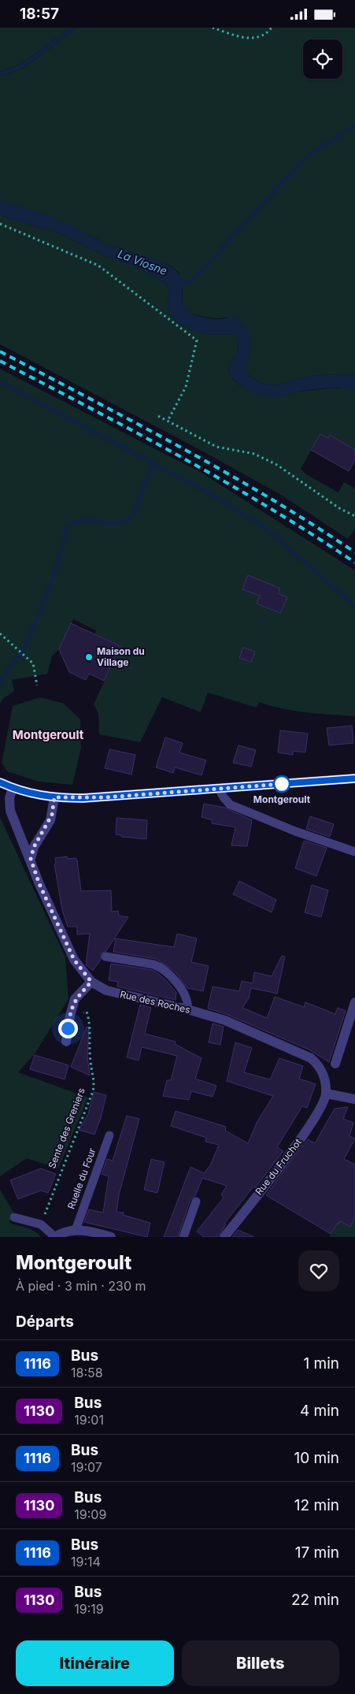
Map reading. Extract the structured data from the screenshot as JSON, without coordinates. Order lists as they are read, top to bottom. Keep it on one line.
{"streets":{"street":["Rue des Roches","Rue du Fruchot"],"lane":["Ruelle du Four"],"path":["Sente des Greniers"]},"crossings":[["Rue des Roches","Rue du Fruchot"]],"districts":["Montgeroult"],"water":["La Viosne"],"places":["Maison du Village","Montgeroult"],"lines":["bus line 1116"],"page":{"status":"18:57","heading":[["Montgeroult","À pied · 3 min · 230 m"],"Départs"],"list":[{"mark":"1116","name":"Bus","note":"18:58","value":"1 min"},{"mark":"1130","name":"Bus","note":"19:01","value":"4 min"},{"mark":"1116","name":"Bus","note":"19:07","value":"10 min"},{"mark":"1130","name":"Bus","note":"19:09","value":"12 min"},{"mark":"1116","name":"Bus","note":"19:14","value":"17 min"},{"mark":"1130","name":"Bus","note":"19:19","value":"22 min"}],"buttons":["Itinéraire","Billets"]}}
